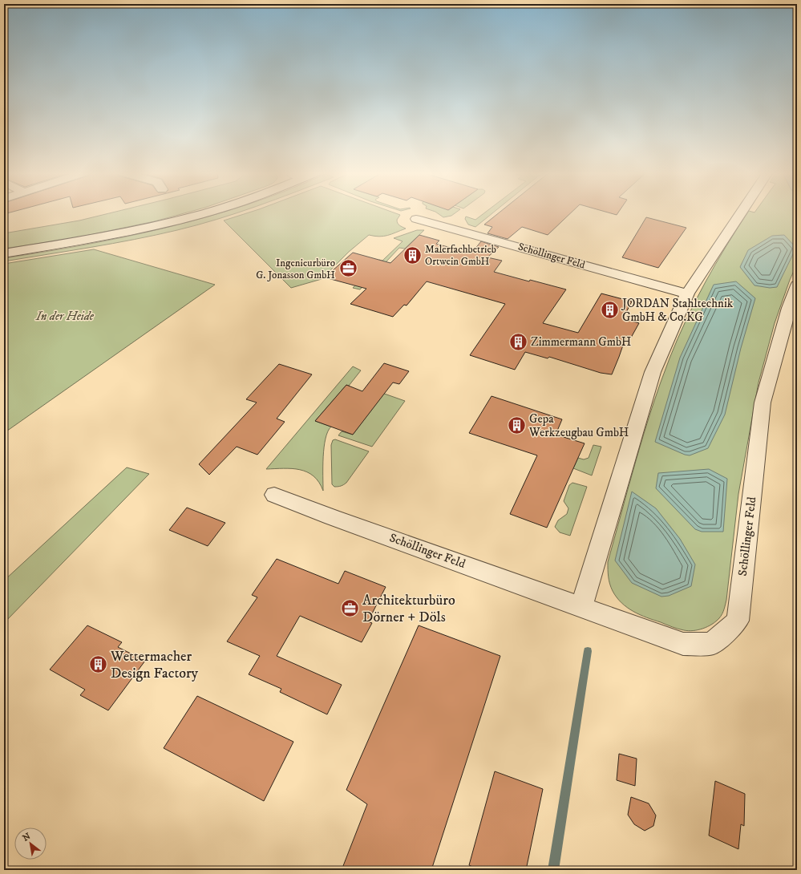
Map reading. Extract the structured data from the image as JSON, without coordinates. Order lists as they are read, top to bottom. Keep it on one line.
{"streets":{"street":["Schöllinger Feld"]},"parks":["In der Heide"],"places":{"building":["Malerfachbetrieb Ortwein GmbH","JORDAN Stahltechnik GmbH & Co.KG","Zimmermann GmbH","Gepa Werkzeugbau GmbH","Wettermacher Design Factory"],"office":["Ingenieurbüro G. Jonasson GmbH","Architekturbüro Dörner + Döls"]},"north":"top left"}
